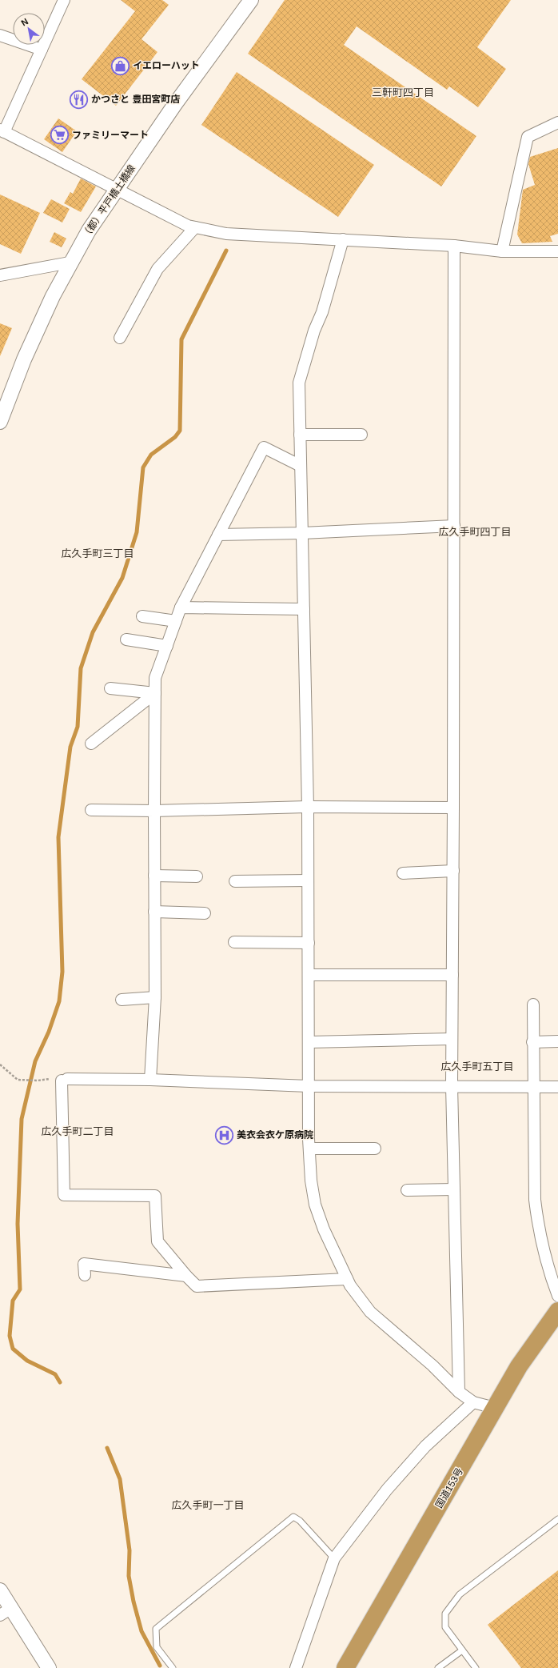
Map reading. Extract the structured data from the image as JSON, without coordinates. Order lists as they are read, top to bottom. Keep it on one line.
{"streets":{"highway":["国道153号"],"street":["（都）平戸橋土橋線"]},"districts":["三軒町四丁目","広久手町四丁目","広久手町三丁目","広久手町五丁目","広久手町二丁目","広久手町一丁目"],"places":{"shop":["イエローハット"],"restaurant":["かつさと 豊田宮町店"],"supermarket":["ファミリーマート"],"hospital":["美衣会衣ケ原病院"]},"north":"top left"}
